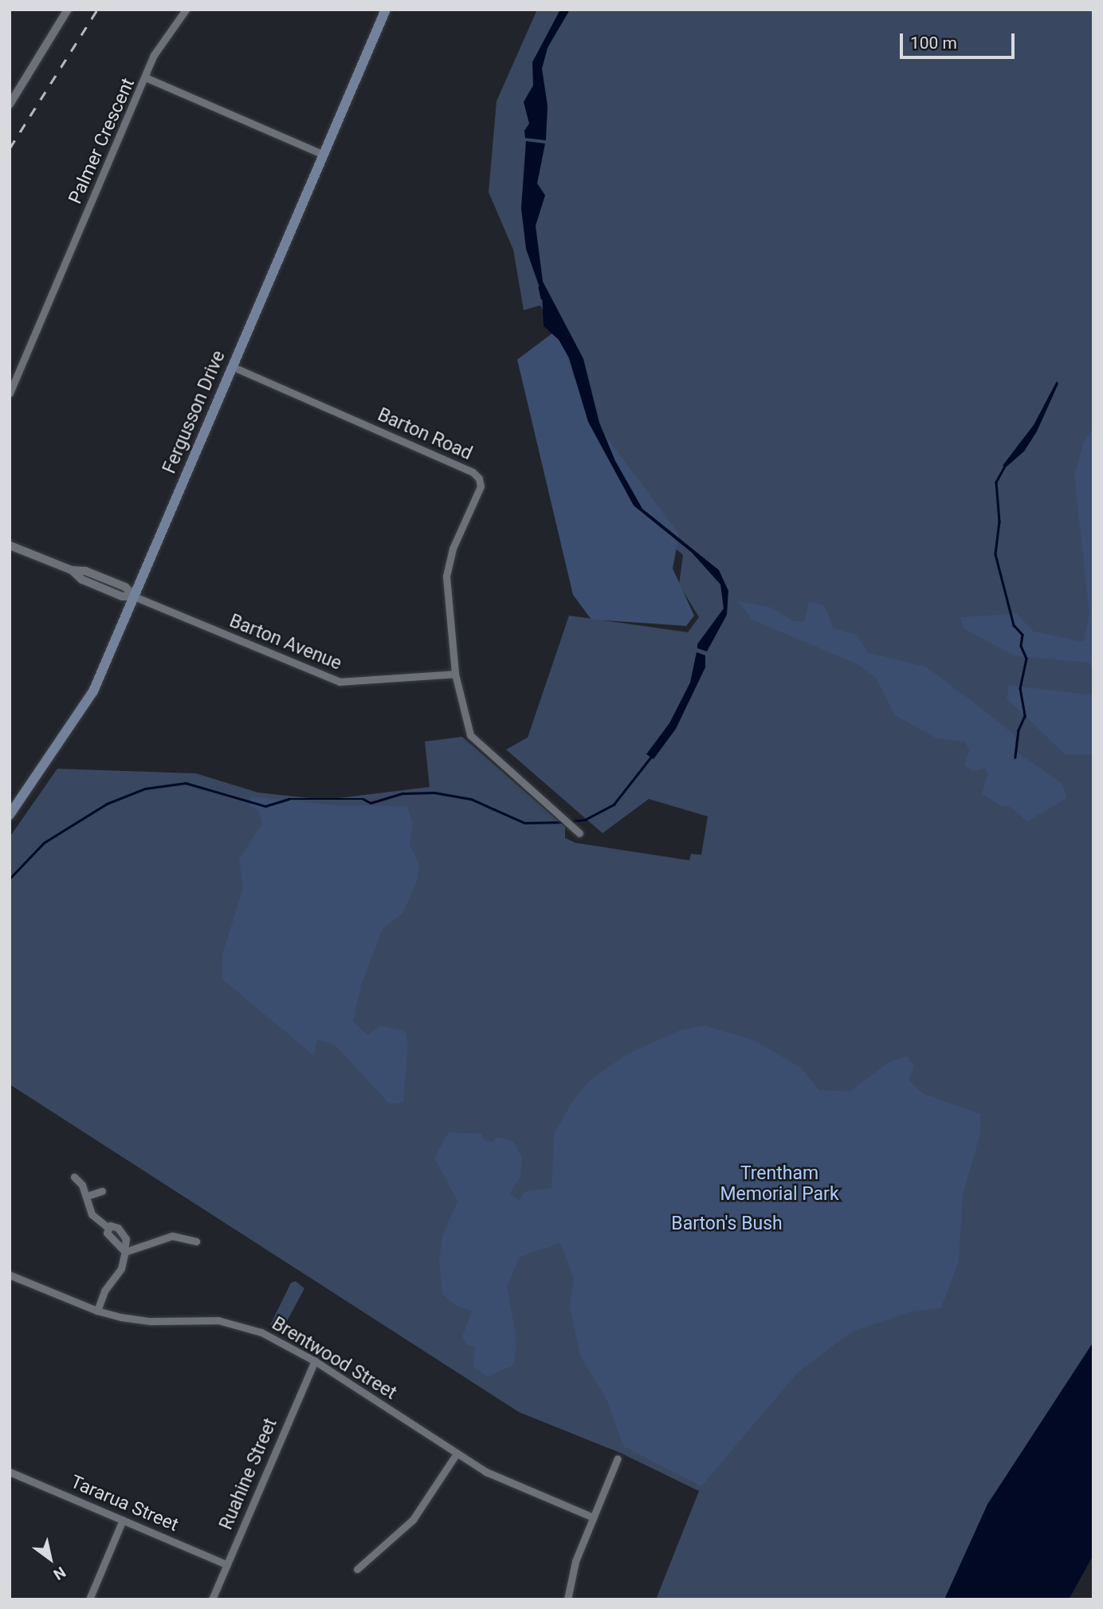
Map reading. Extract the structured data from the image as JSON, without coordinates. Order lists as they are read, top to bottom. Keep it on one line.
{"streets":{"main road":["Fergusson Drive"],"street":["Palmer Crescent","Barton Road","Barton Avenue","Brentwood Street","Ruahine Street","Tararua Street"]},"crossings":[["Palmer Crescent","Fergusson Drive"],["Fergusson Drive","Barton Road"],["Fergusson Drive","Barton Avenue"],["Barton Road","Barton Avenue"],["Brentwood Street","Ruahine Street"],["Ruahine Street","Tararua Street"]],"parks":["Trentham Memorial Park","Barton's Bush"],"scale_bar":"100 m","north":"bottom right"}
